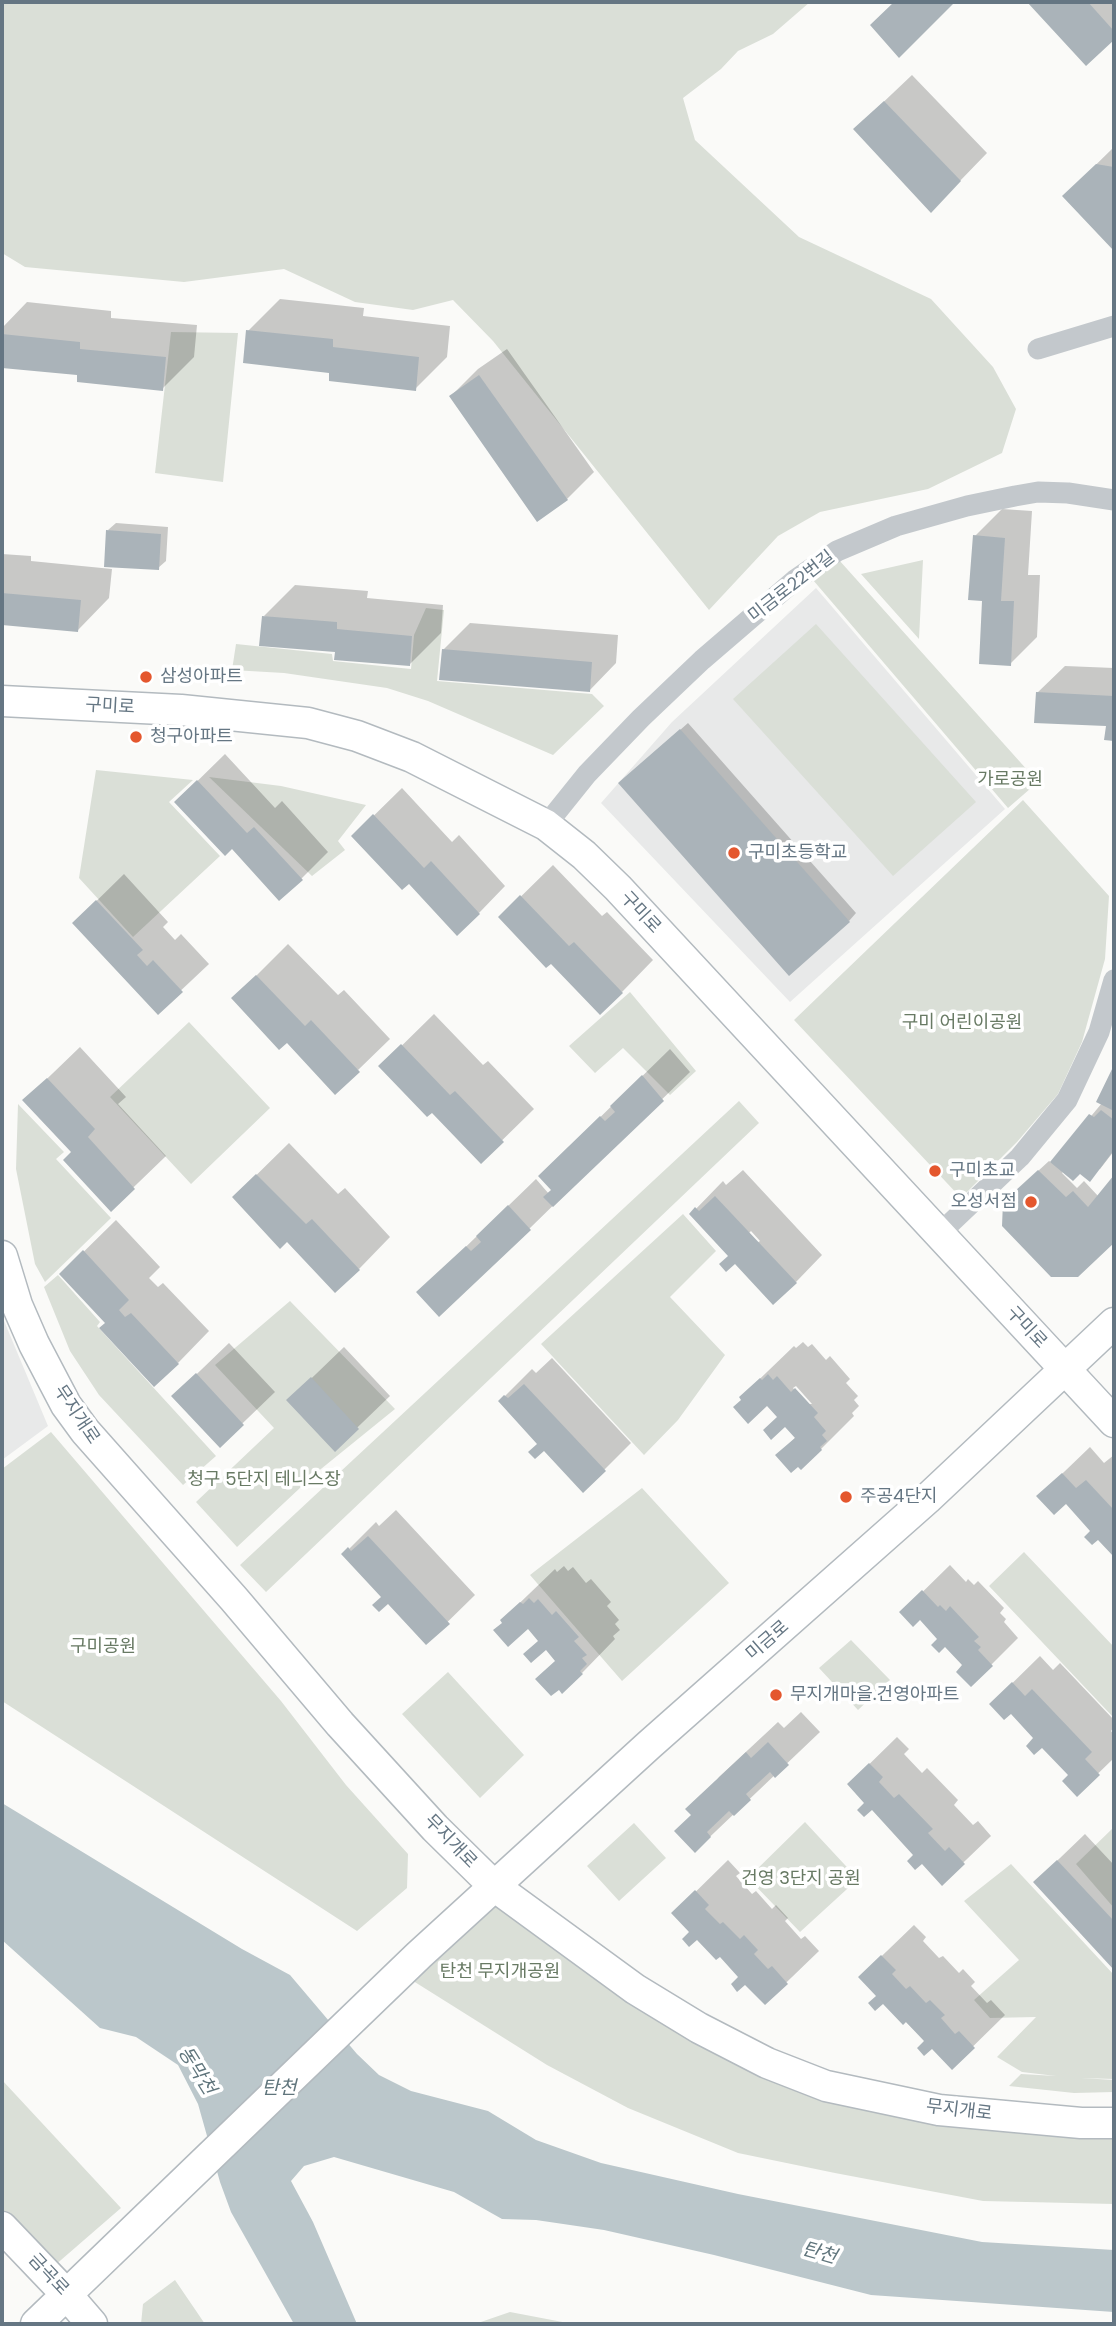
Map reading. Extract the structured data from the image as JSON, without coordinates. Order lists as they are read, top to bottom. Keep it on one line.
{"streets":{"street":["미금로22번길","구미로","무지개로","미금로","금곡로"]},"crossings":[["미금로22번길","구미로"],["구미로","미금로"],["무지개로","미금로"],["미금로","금곡로"]],"water":["동막천","탄천"],"parks":["가로공원","구미 어린이공원","청구 5단지 테니스장","구미공원","건영 3단지 공원","탄천 무지개공원"],"places":["삼성아파트","청구아파트","구미초등학교","구미초교","오성서점","주공4단지","무지개마을.건영아파트"]}
